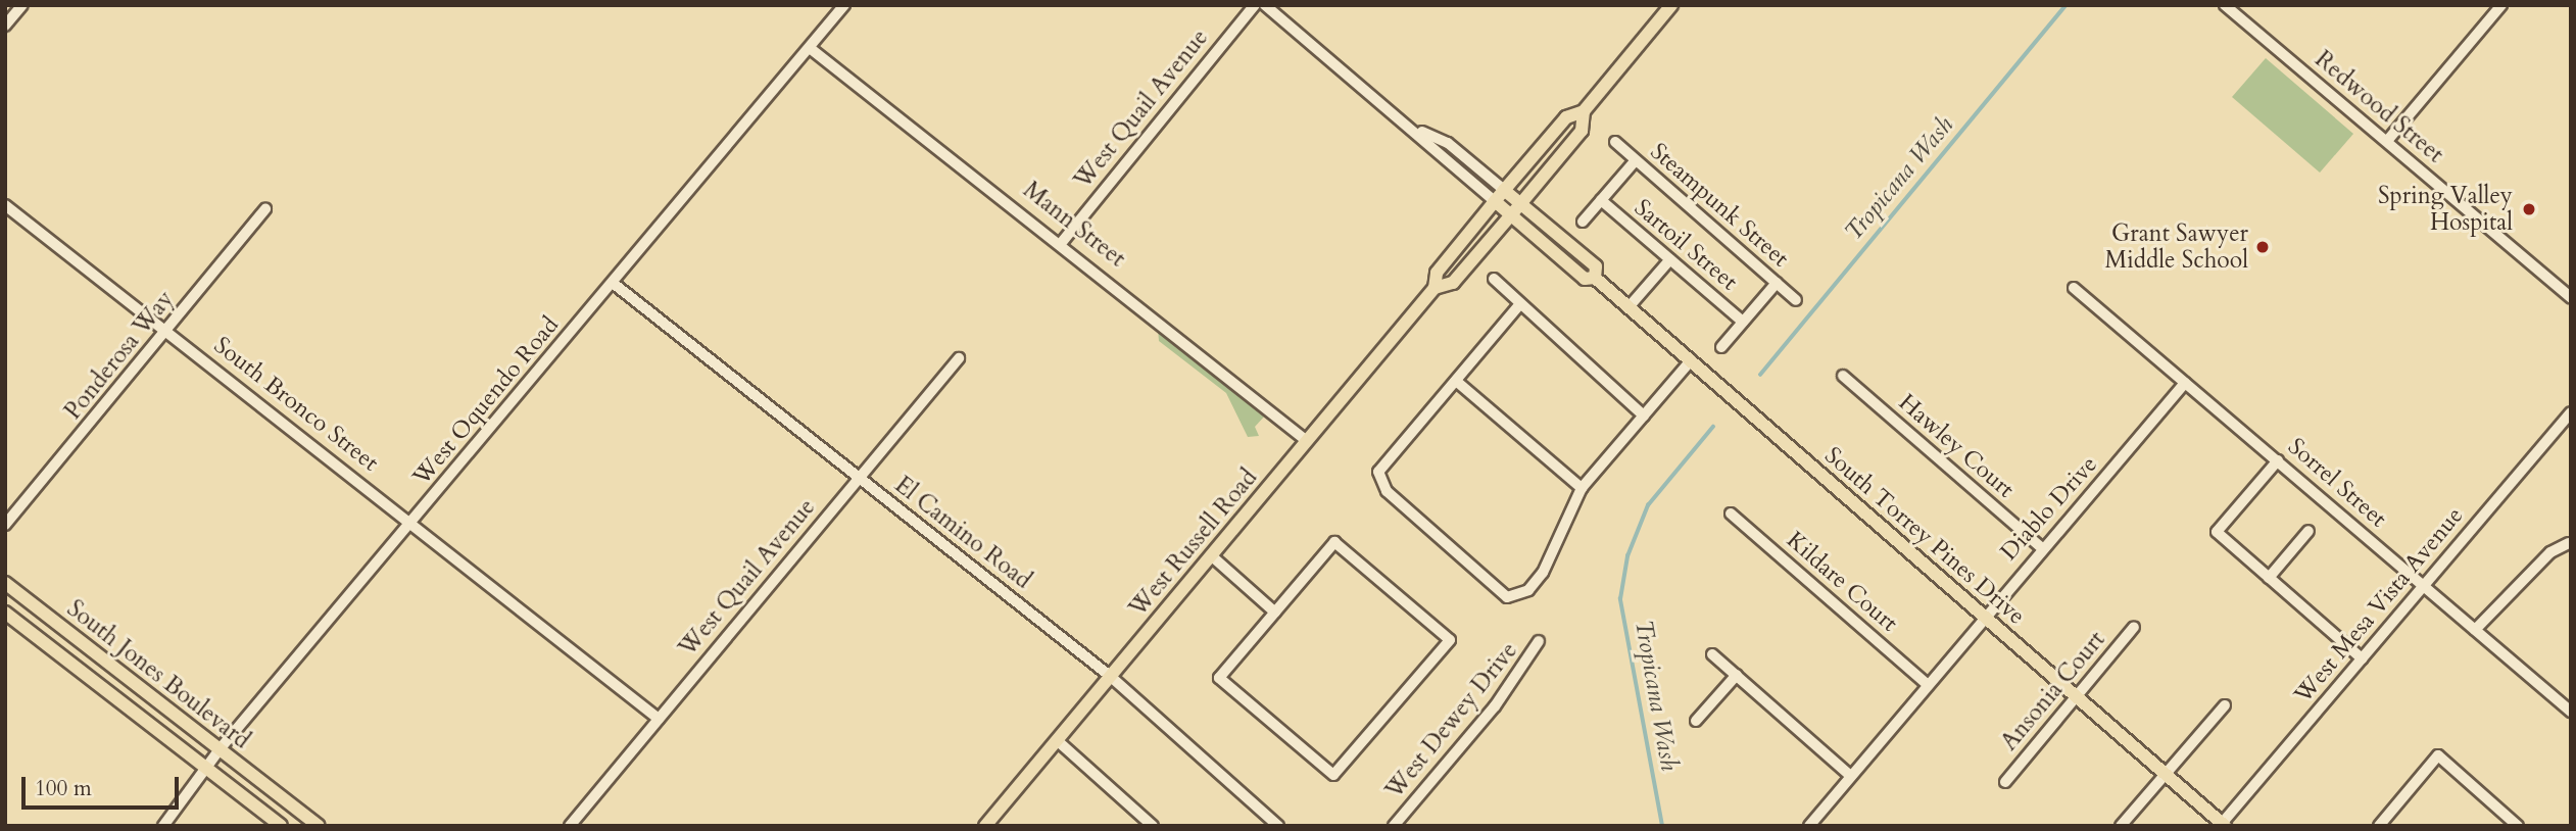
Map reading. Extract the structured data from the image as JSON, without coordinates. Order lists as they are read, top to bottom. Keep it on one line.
{"streets":{"main road":["South Torrey Pines Drive","West Russell Road","South Jones Boulevard"],"street":["Redwood Street","West Quail Avenue","Steampunk Street","Mann Street","Sartoil Street","Ponderosa Way","West Oquendo Road","South Bronco Street","Hawley Court","Sorrel Street","Diablo Drive","El Camino Road","Kildare Court","West Mesa Vista Avenue","Ansonia Court","West Dewey Drive"]},"crossings":[["West Quail Avenue","Mann Street"],["West Quail Avenue","South Bronco Street"],["West Quail Avenue","El Camino Road"],["Mann Street","West Oquendo Road"],["Mann Street","West Russell Road"],["Ponderosa Way","South Bronco Street"],["West Oquendo Road","South Bronco Street"],["West Oquendo Road","El Camino Road"],["West Oquendo Road","South Jones Boulevard"],["Hawley Court","Diablo Drive"],["Sorrel Street","Diablo Drive"],["Sorrel Street","West Mesa Vista Avenue"],["Diablo Drive","South Torrey Pines Drive"],["Diablo Drive","Kildare Court"],["El Camino Road","West Russell Road"],["South Torrey Pines Drive","West Russell Road"],["South Torrey Pines Drive","West Mesa Vista Avenue"],["South Torrey Pines Drive","Ansonia Court"]],"water":["Tropicana Wash"],"places":["Spring Valley Hospital","Grant Sawyer Middle School"],"scale_bar":"100 m"}
